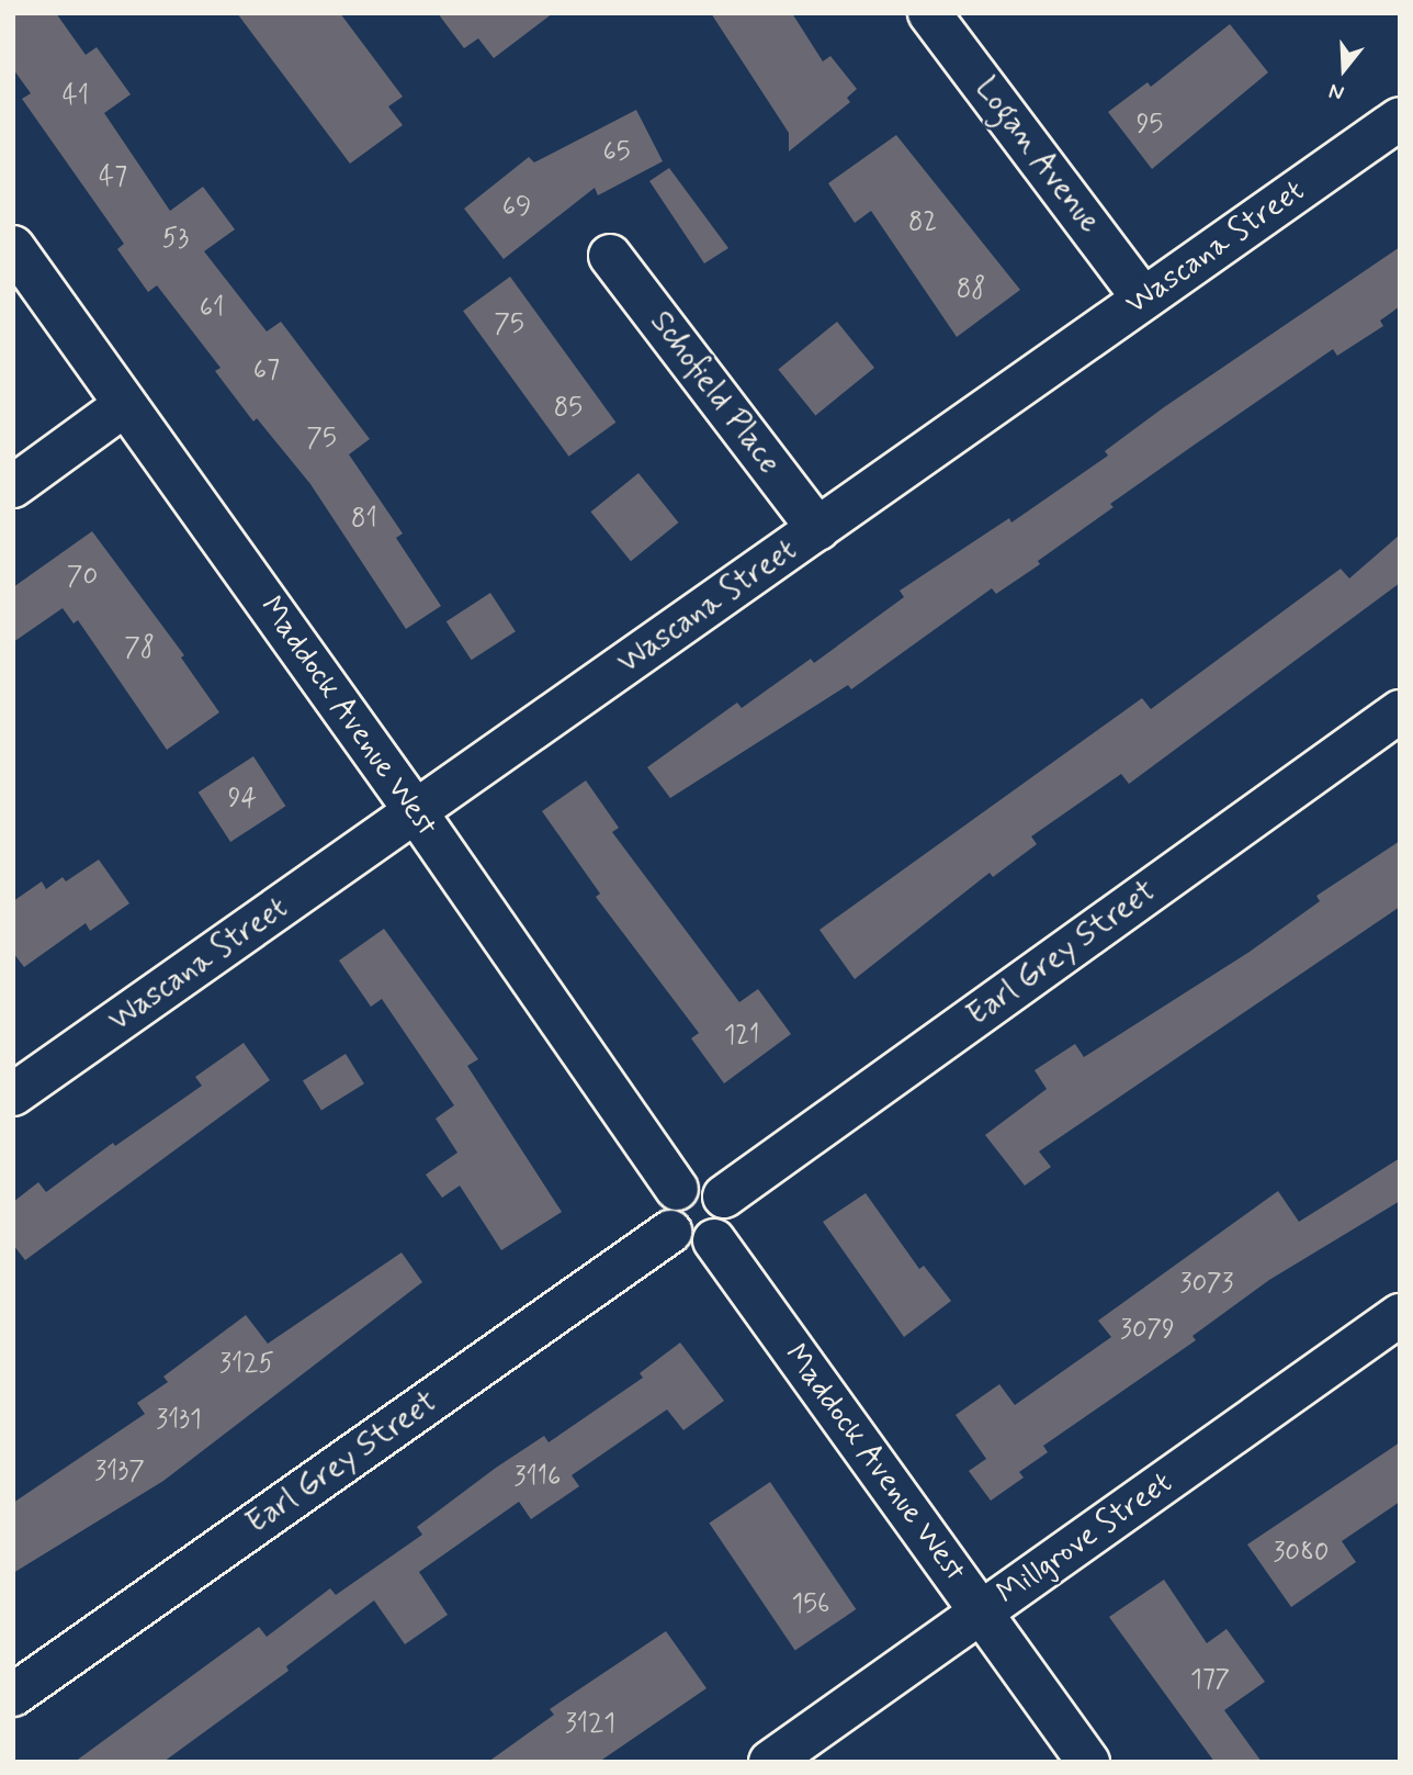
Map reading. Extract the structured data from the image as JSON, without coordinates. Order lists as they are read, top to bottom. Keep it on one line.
{"streets":{"street":["Logan Avenue","Wascana Street","Schofield Place","Maddock Avenue West","Earl Grey Street","Millgrove Street"]},"crossings":[["Logan Avenue","Wascana Street"],["Wascana Street","Schofield Place"],["Wascana Street","Maddock Avenue West"],["Maddock Avenue West","Earl Grey Street"],["Maddock Avenue West","Millgrove Street"]],"house_numbers":["41","95","65","47","69","82","53","88","61","75","67","85","75","81","70","78","94","121","3073","3079","3125","3131","3137","3116","3080","156","177","3121"],"north":"bottom"}
